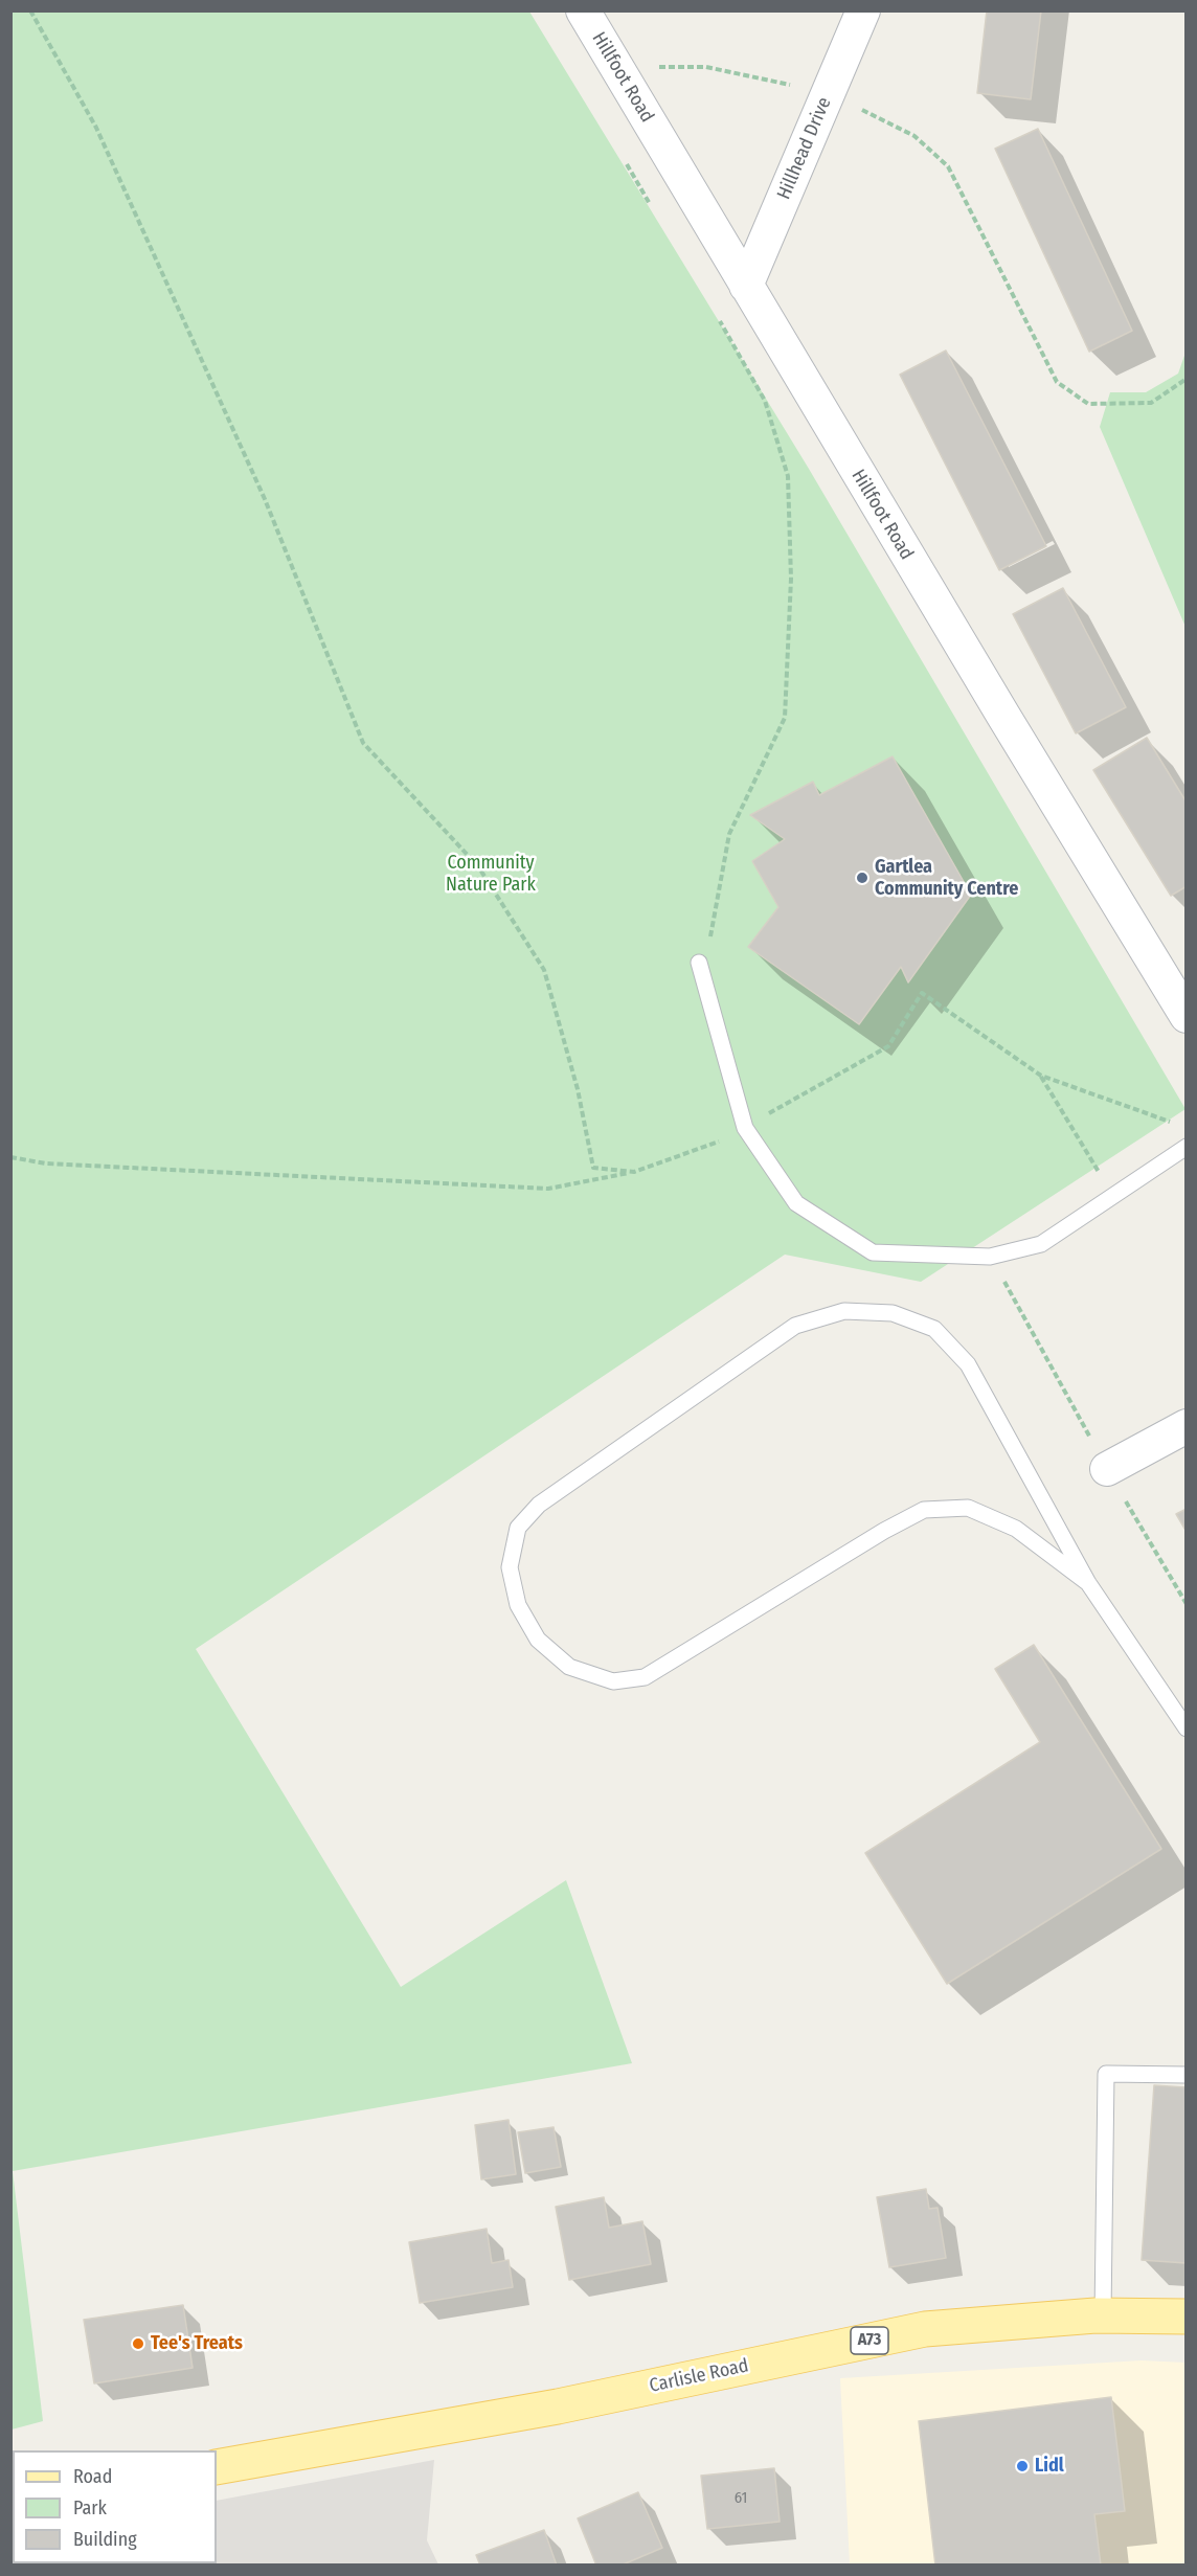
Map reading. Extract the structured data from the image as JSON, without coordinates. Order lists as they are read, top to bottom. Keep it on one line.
{"streets":{"main road":["A73","Carlisle Road"],"street":["Hillfoot Road","Hillhead Drive"]},"crossings":[["Hillfoot Road","Hillhead Drive"]],"parks":["Community Nature Park"],"places":["Gartlea Community Centre","Tee's Treats","Lidl"],"house_numbers":["61"],"legend":["Road","Park","Building"]}
